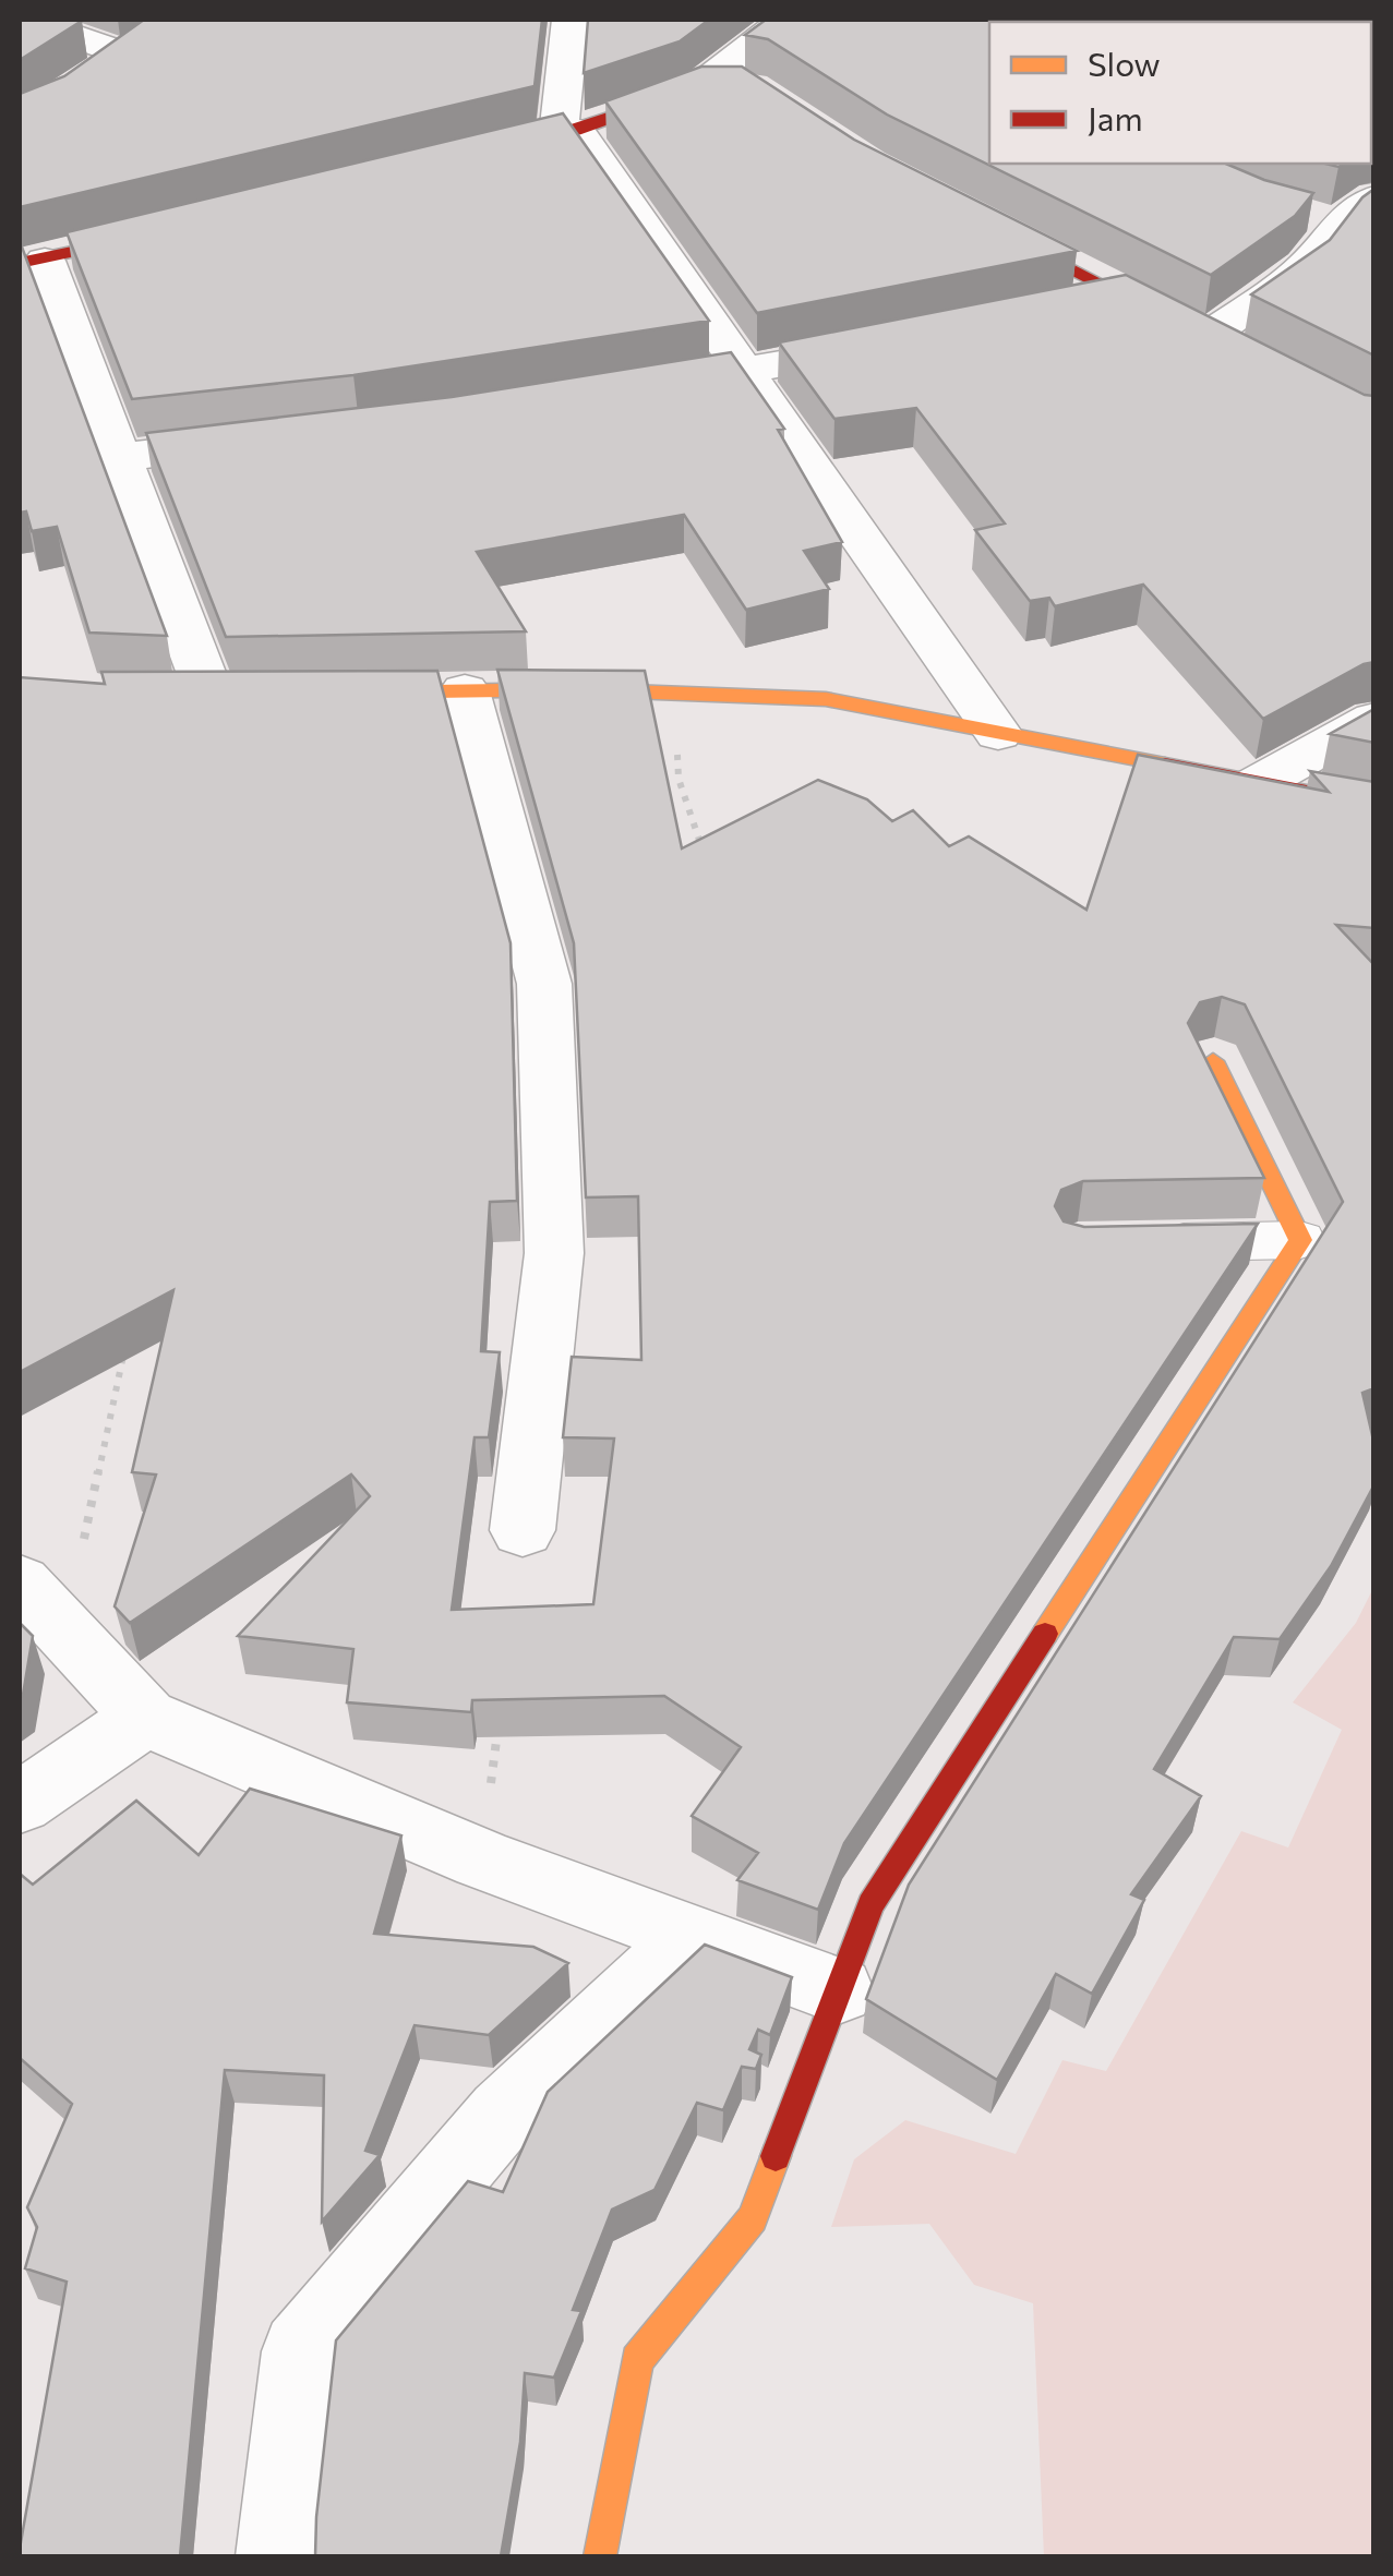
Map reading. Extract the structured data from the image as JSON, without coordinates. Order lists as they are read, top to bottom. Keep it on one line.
{"legend":["Slow","Jam"]}
